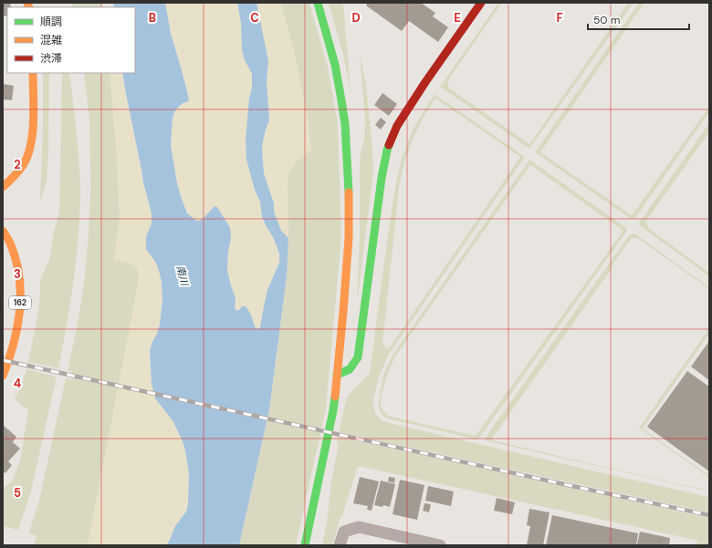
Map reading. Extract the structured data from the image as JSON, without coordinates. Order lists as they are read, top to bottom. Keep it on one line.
{"streets":{"main road":["162"]},"water":["南川"],"legend":["順調","混雑","渋滞"],"scale_bar":"50 m","grid":{"columns":["B","C","D","E","F"],"rows":["2","3","4","5"]}}
